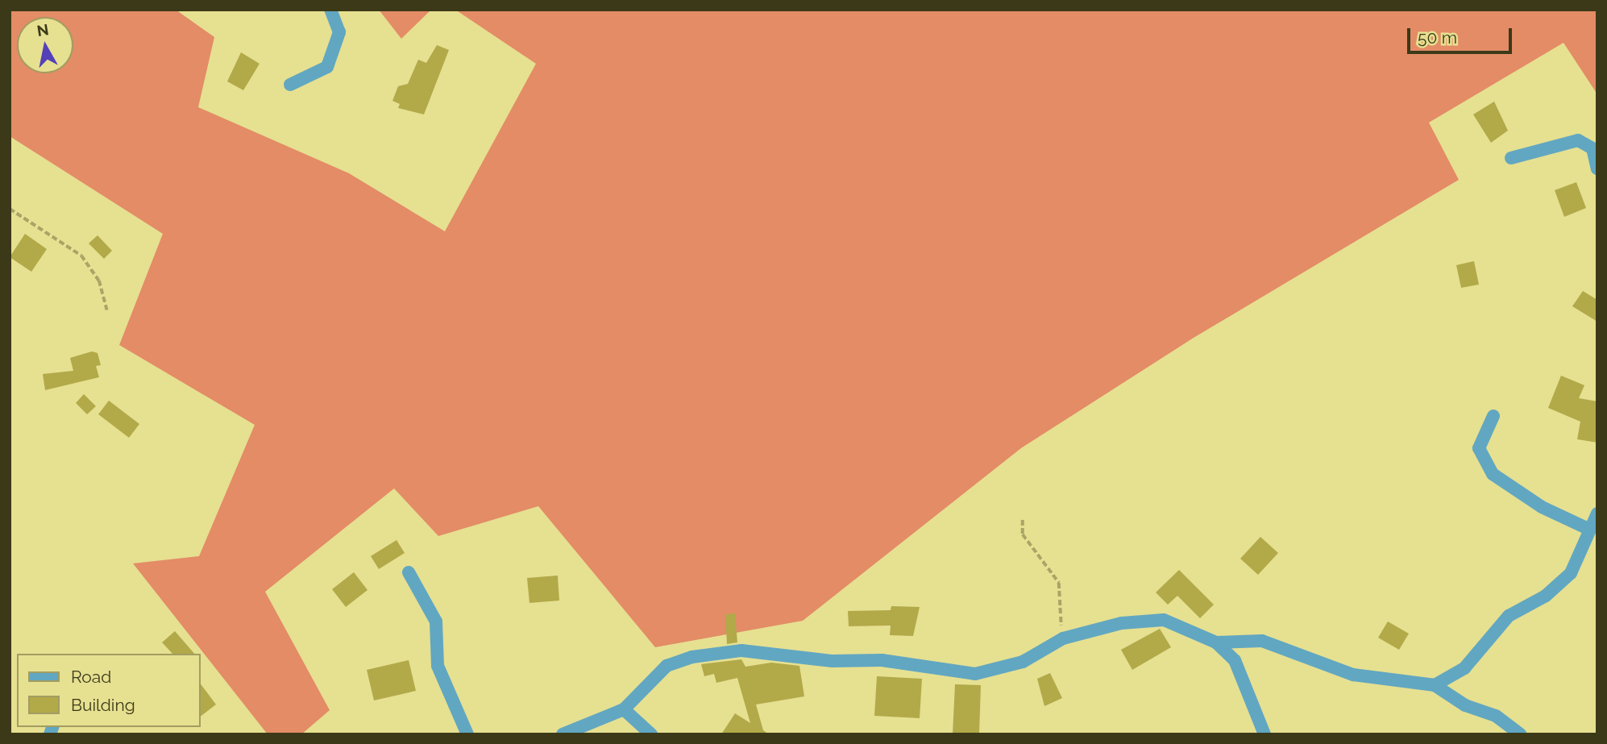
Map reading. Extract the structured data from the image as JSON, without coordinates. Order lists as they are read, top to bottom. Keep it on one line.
{"legend":["Road","Building"],"scale_bar":"50 m","north":"top"}
